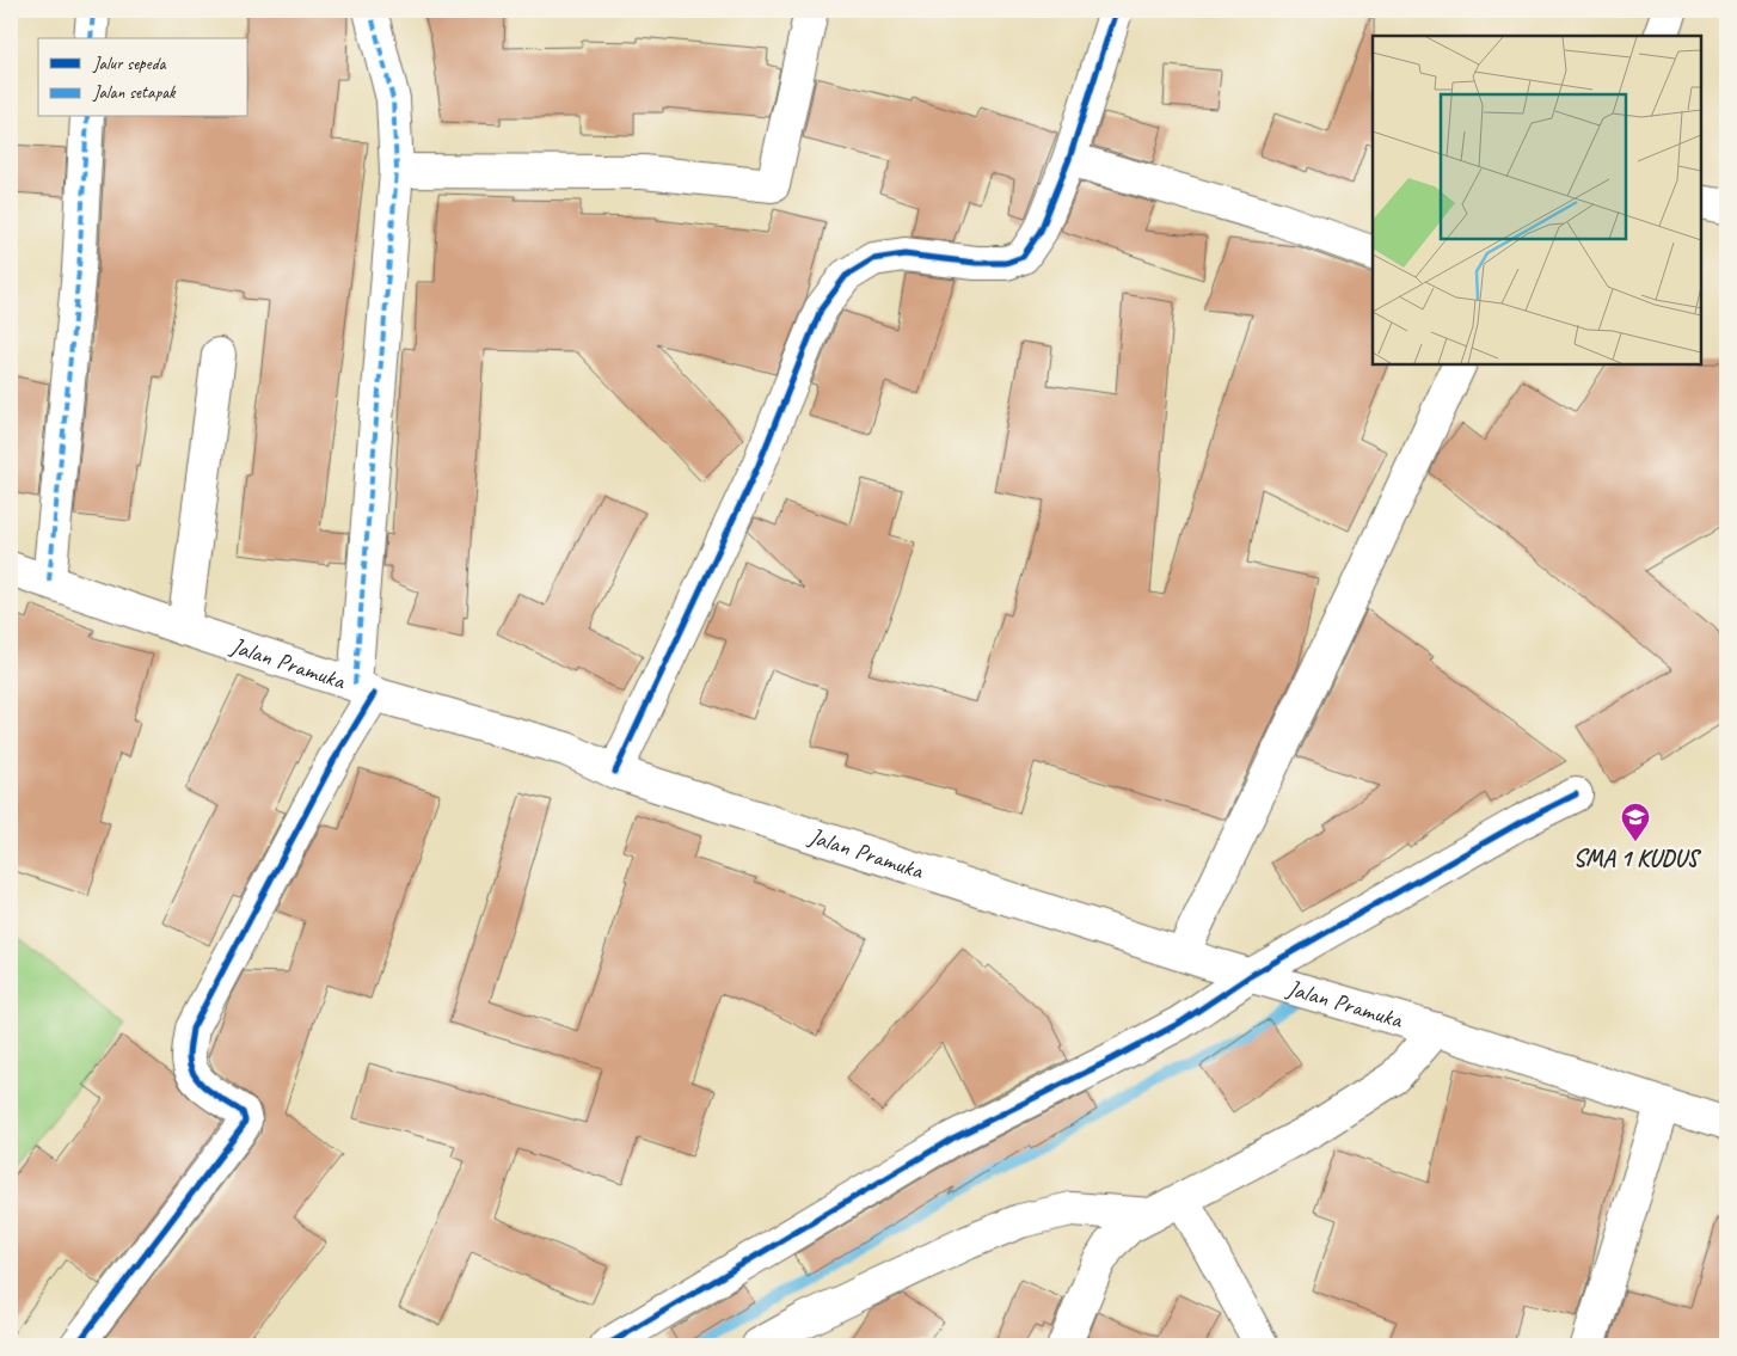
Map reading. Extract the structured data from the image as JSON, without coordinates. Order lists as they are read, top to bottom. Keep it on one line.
{"streets":{"street":["Jalan Pramuka"]},"places":{"school or university":["SMA 1 KUDUS"]},"legend":["Jalur sepeda","Jalan setapak"]}
